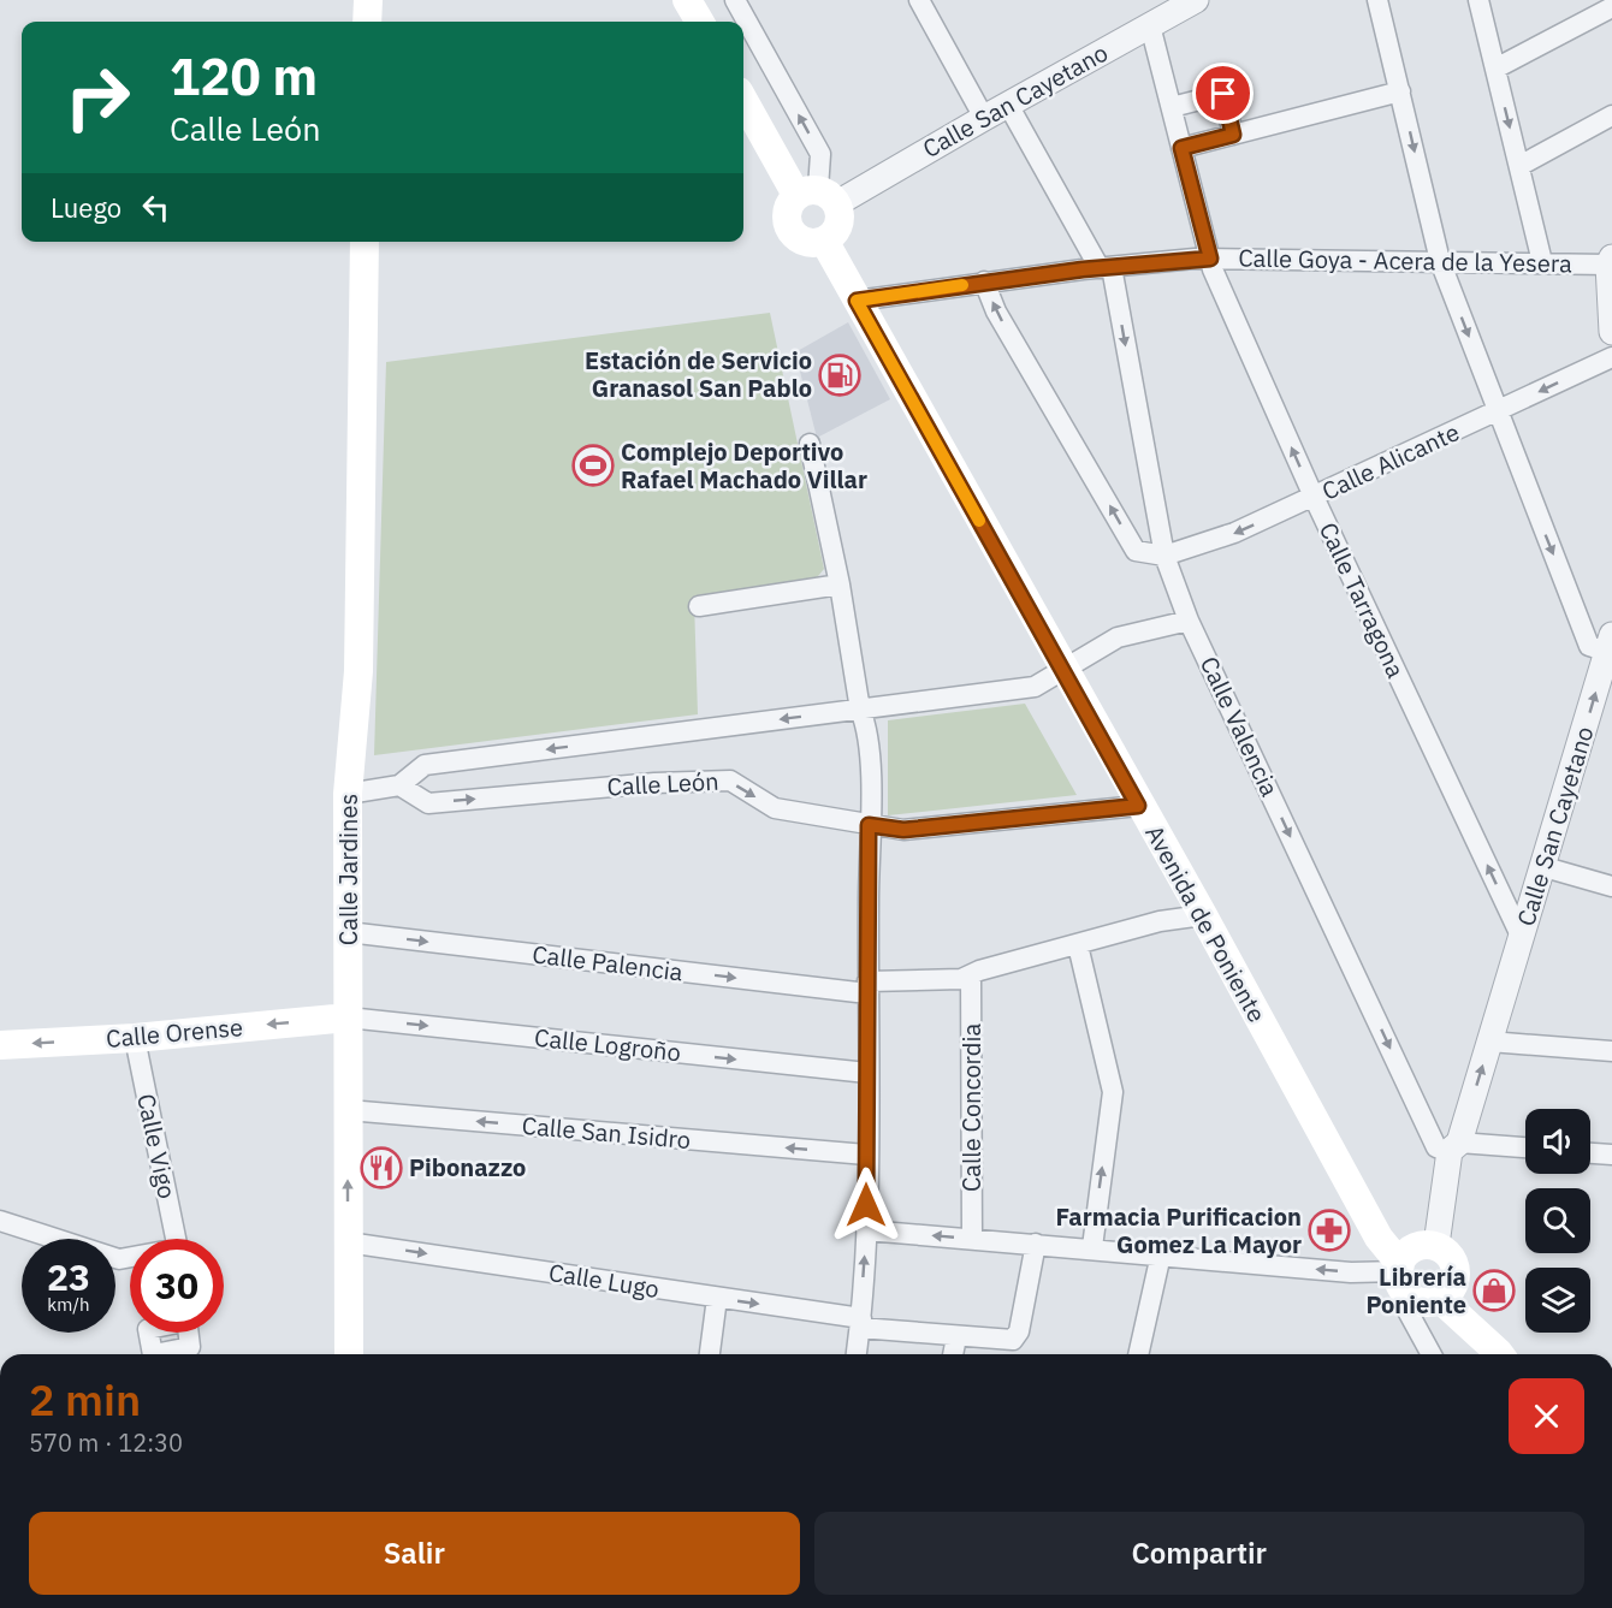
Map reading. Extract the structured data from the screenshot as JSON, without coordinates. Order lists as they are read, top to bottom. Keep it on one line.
{"streets":{"main road":["Calle Jardines","Avenida de Poniente","Calle Orense"],"street":["Calle San Cayetano","Calle Goya - Acera de la Yesera","Calle Alicante","Calle Tarragona","Calle Valencia","Calle León","Calle Palencia","Calle Logroño","Calle Concordia","Calle San Isidro","Calle Vigo","Calle Lugo"]},"crossings":[["Calle San Cayetano","Calle Goya - Acera de la Yesera"],["Calle San Cayetano","Calle Alicante"],["Calle San Cayetano","Calle Tarragona"],["Calle San Cayetano","Calle Valencia"],["Calle San Cayetano","Avenida de Poniente"],["Calle Goya - Acera de la Yesera","Calle Tarragona"],["Calle Goya - Acera de la Yesera","Calle Valencia"],["Calle Goya - Acera de la Yesera","Avenida de Poniente"],["Calle Alicante","Calle Tarragona"],["Calle Alicante","Calle Valencia"],["Calle León","Calle Jardines"],["Calle León","Avenida de Poniente"],["Calle Jardines","Calle Palencia"],["Calle Jardines","Calle Orense"],["Calle Jardines","Calle Logroño"],["Calle Jardines","Calle San Isidro"],["Calle Jardines","Calle Lugo"],["Avenida de Poniente","Calle Palencia"],["Calle Palencia","Calle Concordia"],["Calle Orense","Calle Logroño"],["Calle Orense","Calle Vigo"]],"one_way":["Calle Alicante","Calle Tarragona","Calle Palencia","Calle Orense","Calle Logroño","Calle San Isidro","Calle Lugo"],"places":{"fuel station":["Estación de Servicio Granasol San Pablo"],"sports":["Complejo Deportivo Rafael Machado Villar"],"restaurant":["Pibonazzo"],"pharmacy":["Farmacia Purificacion Gomez La Mayor"],"shop":["Librería Poniente"]},"page":{"turn":["120 m","Calle León"],"then":"Luego","speed":"23 km/h","limit":"30","heading":["2 min","570 m · 12:30"],"buttons":["Salir","Compartir"]}}
